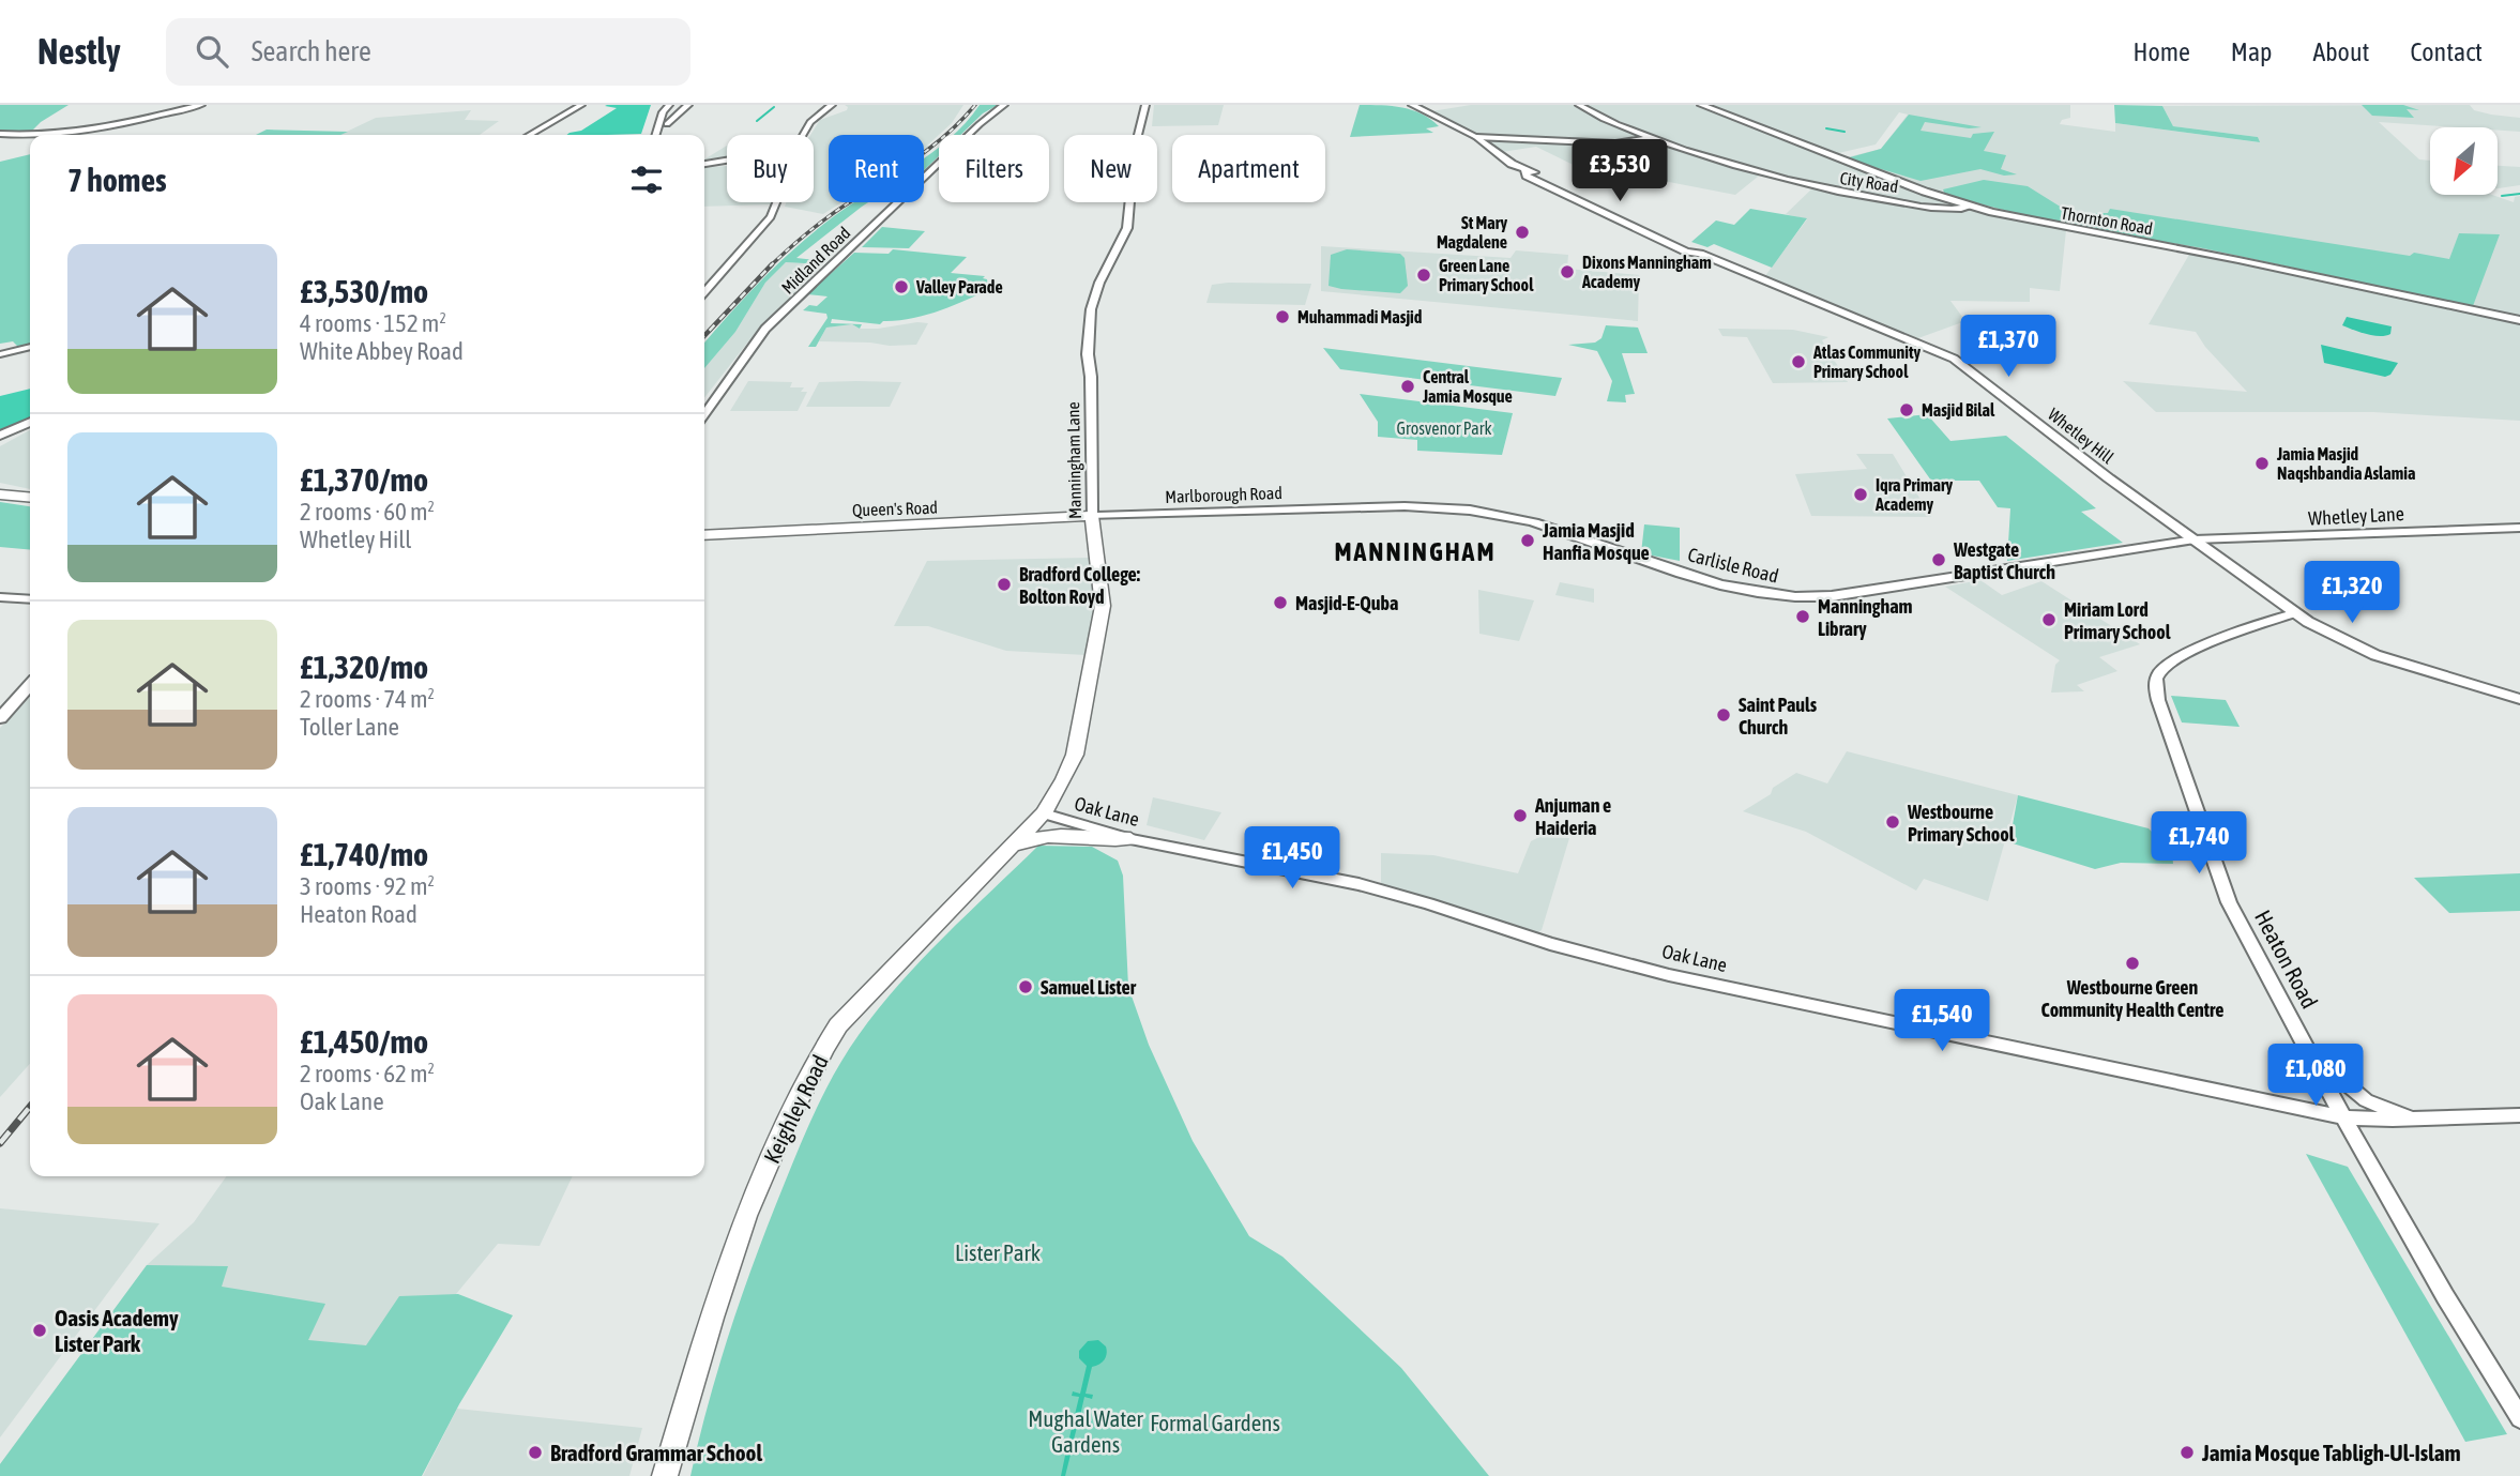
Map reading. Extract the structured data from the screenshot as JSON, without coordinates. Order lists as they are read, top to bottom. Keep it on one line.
{"streets":{"highway":["Manningham Lane","Queen's Road","Keighley Road"],"main road":["Thornton Road","Whetley Hill","Marlborough Road","Whetley Lane","Carlisle Road"],"street":["City Road","Midland Road","Oak Lane","Heaton Road"]},"crossings":[["City Road","Thornton Road"],["Whetley Hill","Whetley Lane"],["Whetley Hill","Carlisle Road"],["Manningham Lane","Marlborough Road"],["Manningham Lane","Queen's Road"],["Manningham Lane","Oak Lane"],["Manningham Lane","Keighley Road"],["Marlborough Road","Queen's Road"],["Marlborough Road","Carlisle Road"],["Whetley Lane","Carlisle Road"],["Oak Lane","Heaton Road"],["Oak Lane","Keighley Road"]],"districts":["MANNINGHAM"],"parks":["Grosvenor Park","Lister Park","Mughal Water Gardens","Formal Gardens"],"places":["St Mary Magdalene","Dixons Manningham Academy","Green Lane Primary School","Valley Parade","Muhammadi Masjid","Atlas Community Primary School","Central Jamia Mosque","Masjid Bilal","Jamia Masjid Naqshbandia Aslamia","Iqra Primary Academy","Jamia Masjid Hanfia Mosque","Westgate Baptist Church","Bradford College: Bolton Royd","Masjid-E-Quba","Manningham Library","Miriam Lord Primary School","Saint Pauls Church","Anjuman e Haideria","Westbourne Primary School","Westbourne Green Community Health Centre","Samuel Lister","Oasis Academy Lister Park","Bradford Grammar School","Jamia Mosque Tabligh-Ul-Islam"],"north":"bottom left","page":{"header":"Nestly","search":"Search here","nav":["Home","Map","About","Contact"],"chip":["Buy","Rent","Filters","New","Apartment"],"heading":"7 homes","price":["£3,530","£1,370","£1,320","£1,740","£1,450","£1,540","£1,080"],"list":[{"name":"£3,530/mo","note":"4 rooms · 152 m² · White Abbey Road"},{"name":"£1,370/mo","note":"2 rooms · 60 m² · Whetley Hill"},{"name":"£1,320/mo","note":"2 rooms · 74 m² · Toller Lane"},{"name":"£1,740/mo","note":"3 rooms · 92 m² · Heaton Road"},{"name":"£1,450/mo","note":"2 rooms · 62 m² · Oak Lane"}]}}
